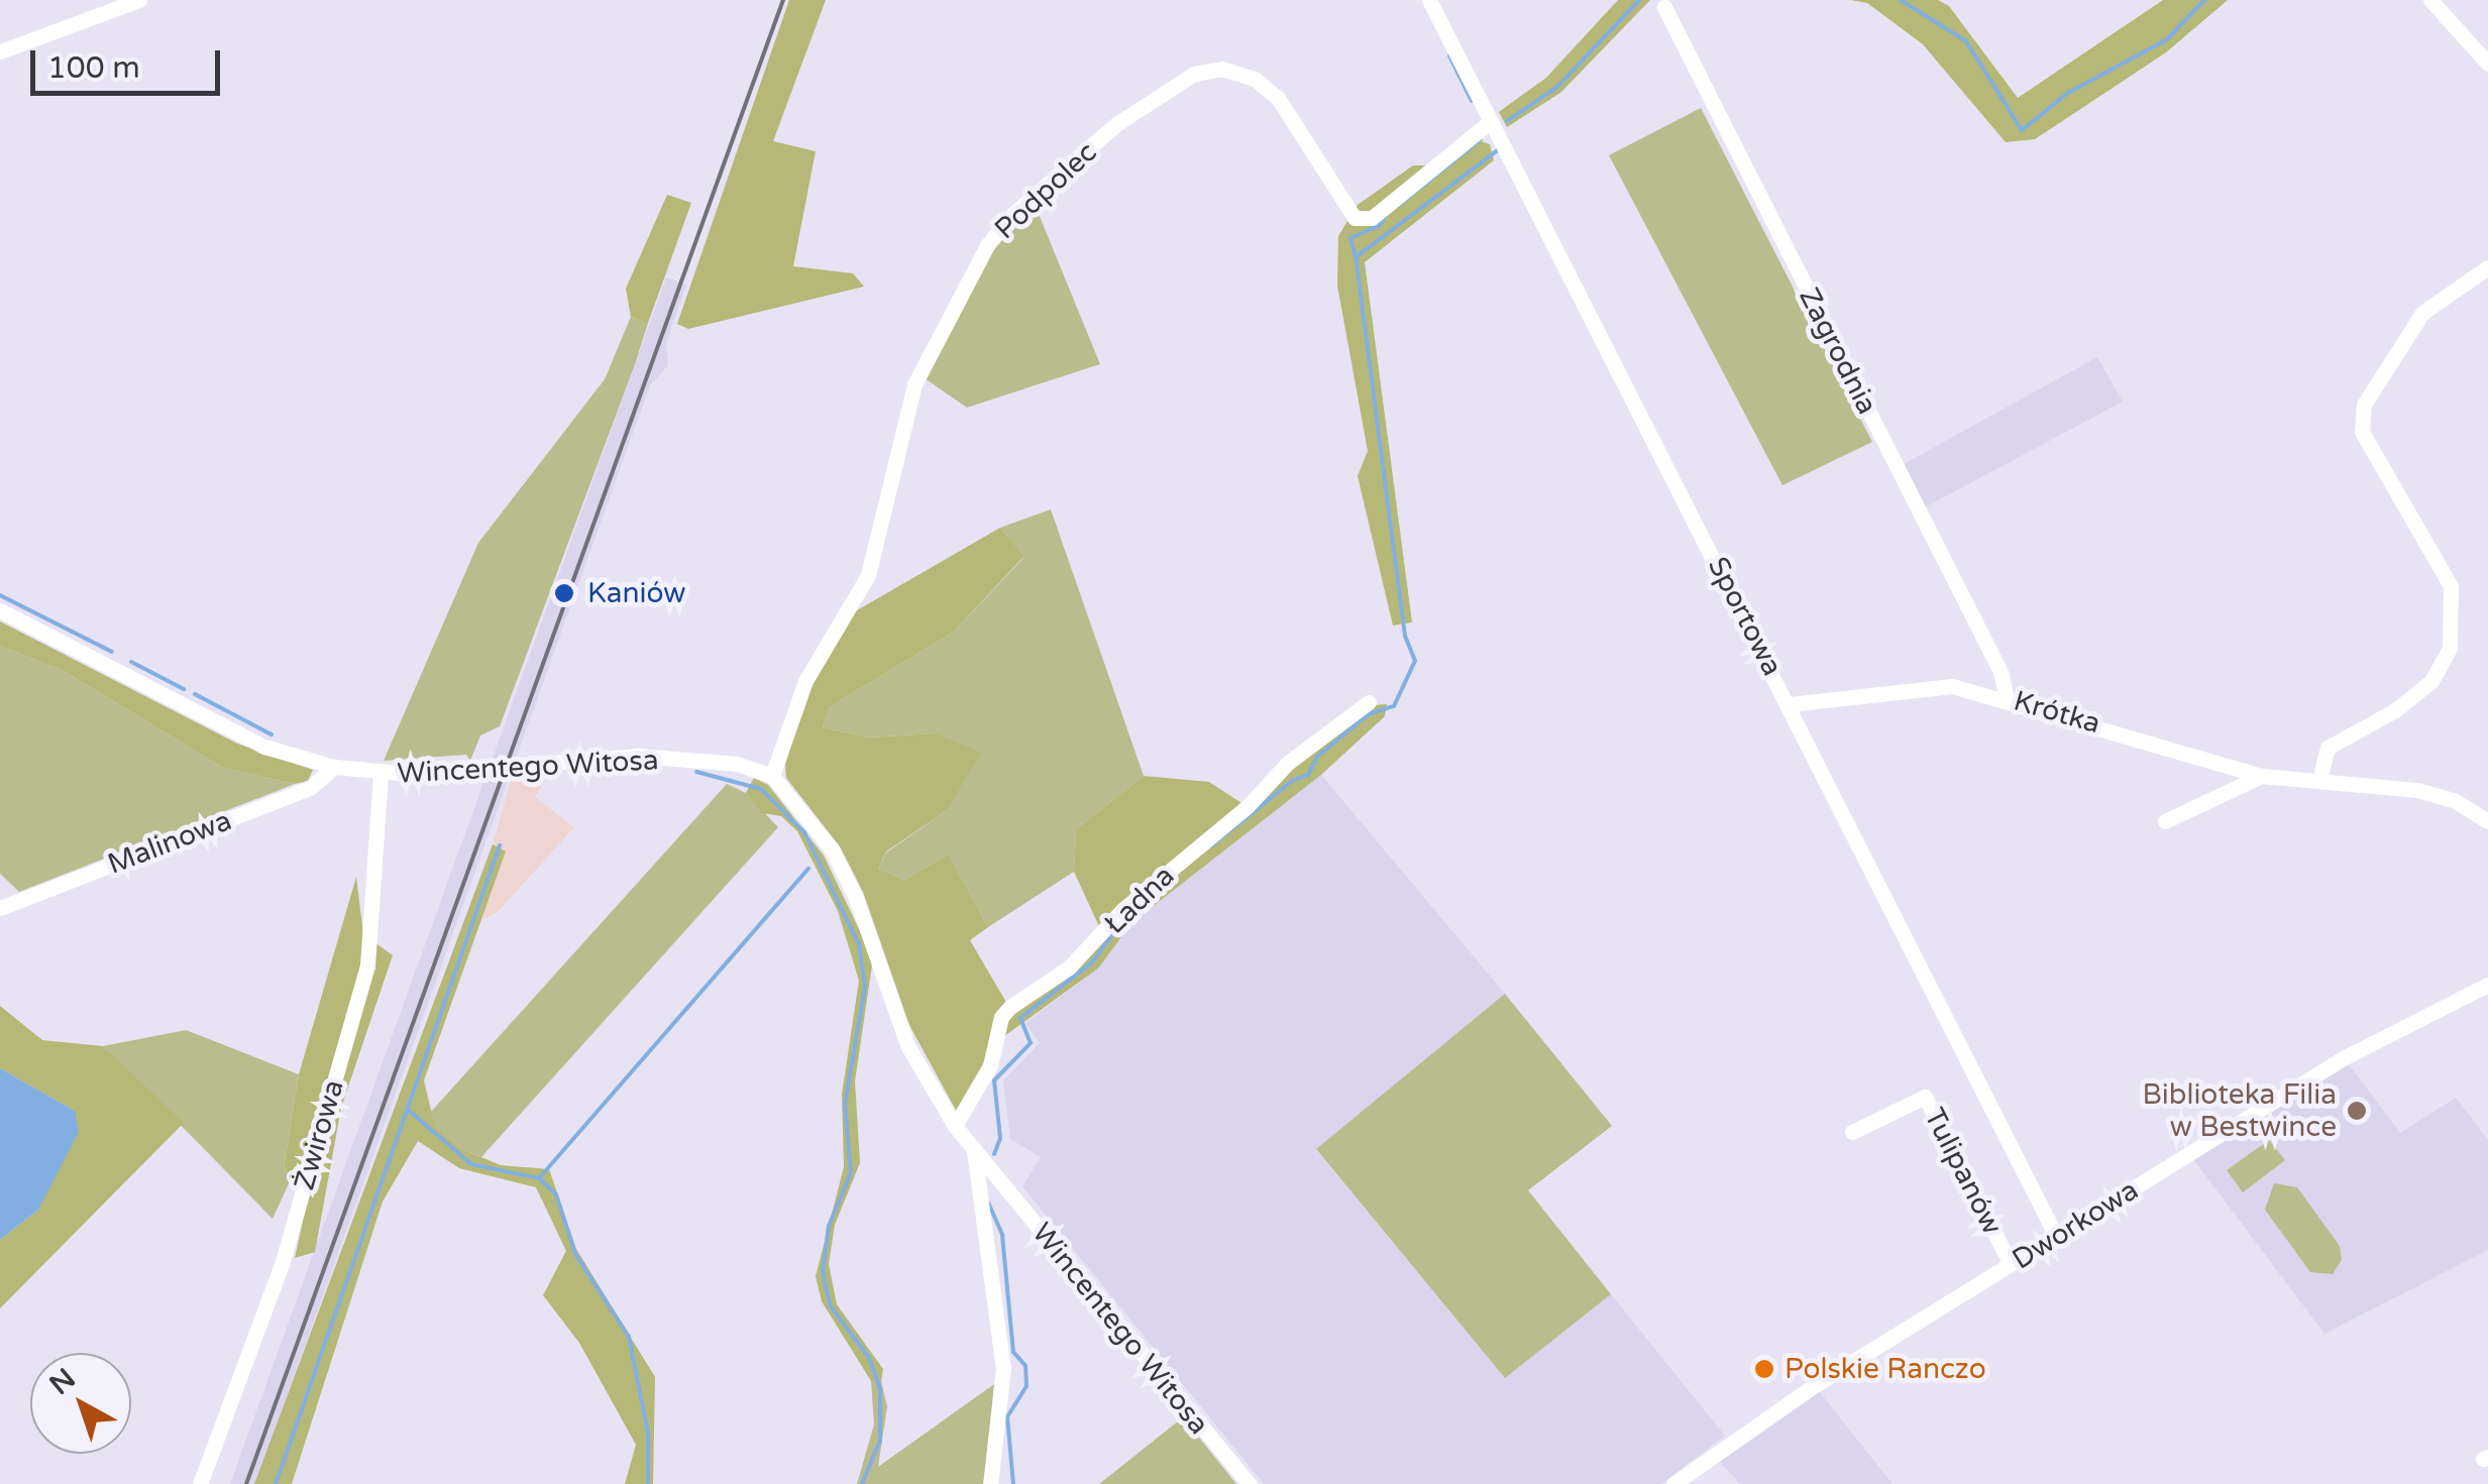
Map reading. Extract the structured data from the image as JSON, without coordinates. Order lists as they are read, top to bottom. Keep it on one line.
{"streets":{"street":["Podpolec","Zagrodnia","Sportowa","Krótka","Wincentego Witosa","Malinowa","Ładna","Żwirowa","Tulipanów","Dworkowa"]},"crossings":[["Podpolec","Sportowa"],["Podpolec","Wincentego Witosa"],["Zagrodnia","Krótka"],["Sportowa","Krótka"],["Sportowa","Dworkowa"],["Wincentego Witosa","Malinowa"],["Wincentego Witosa","Ładna"],["Wincentego Witosa","Żwirowa"],["Tulipanów","Dworkowa"]],"places":["Kaniów","Biblioteka Filia w Bestwince","Polskie Ranczo"],"scale_bar":"100 m","north":"top left"}
